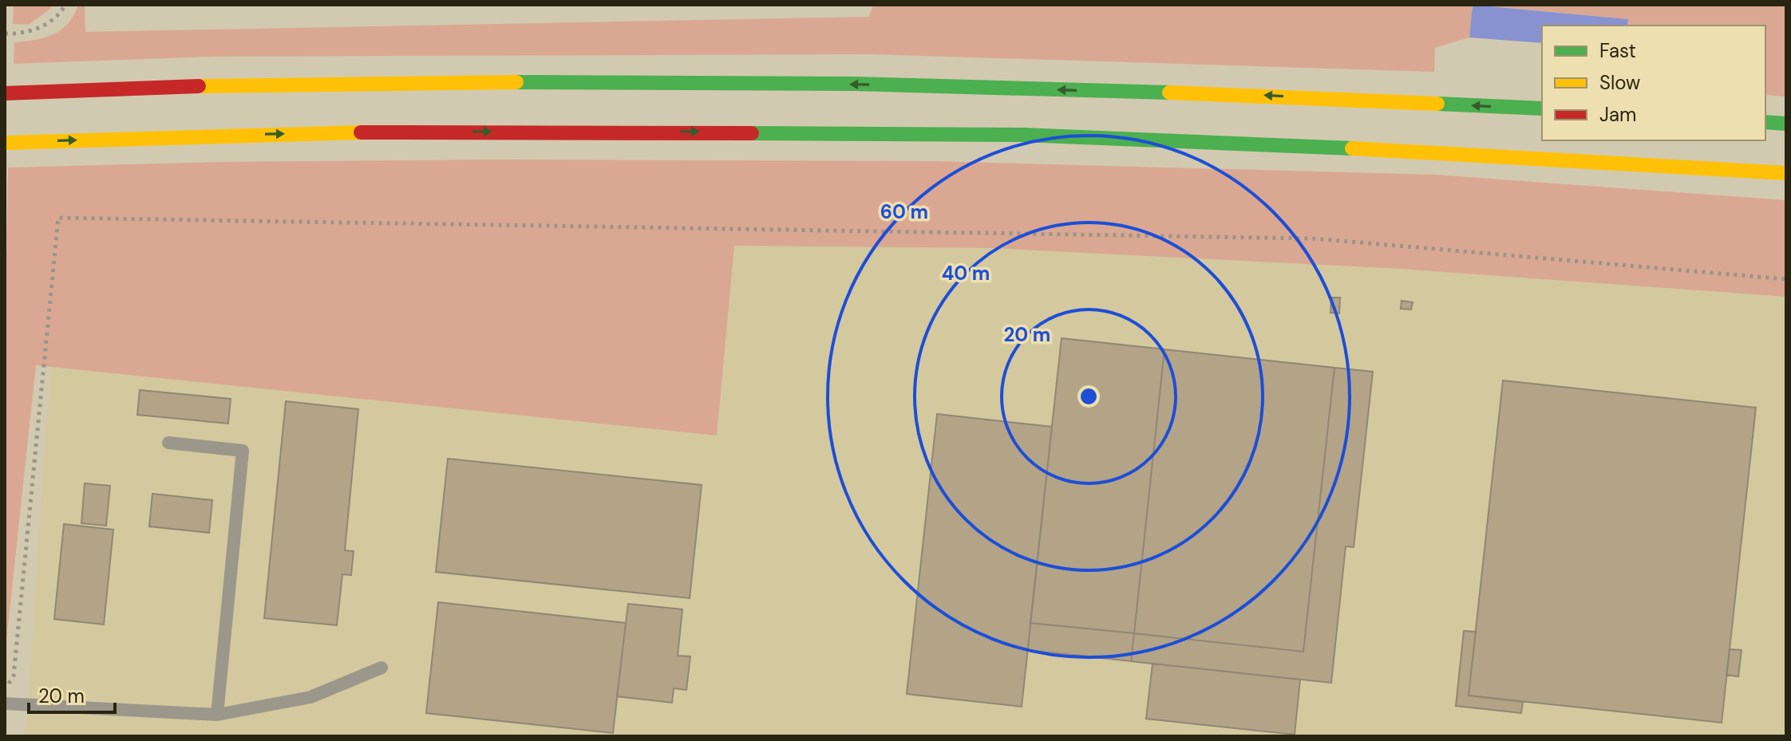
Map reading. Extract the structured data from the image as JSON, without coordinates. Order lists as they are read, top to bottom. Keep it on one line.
{"legend":["Fast","Slow","Jam"],"scale_bar":"20 m","rings":["60 m","40 m","20 m"]}
